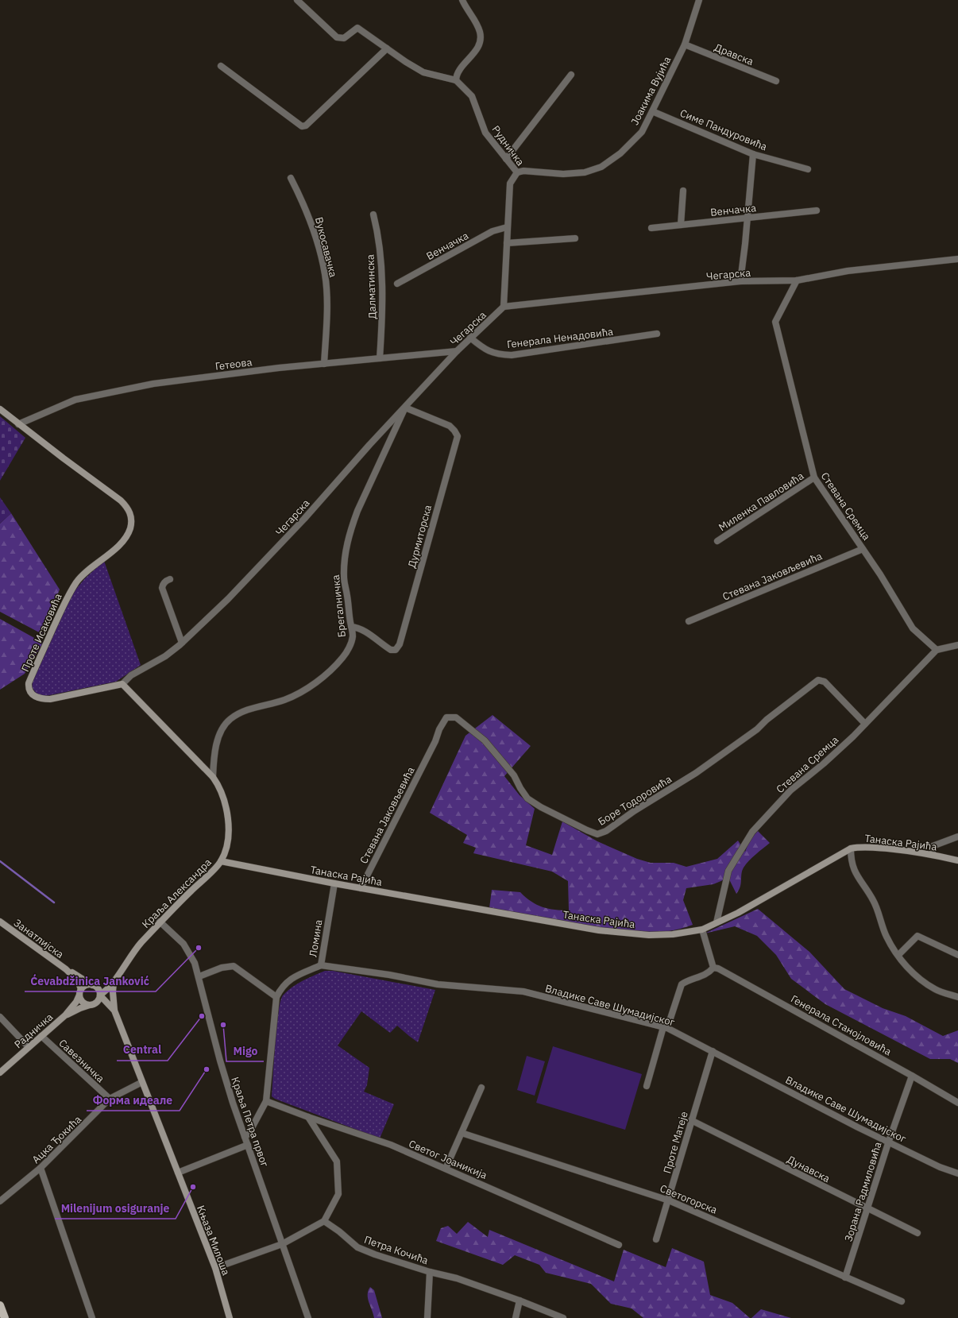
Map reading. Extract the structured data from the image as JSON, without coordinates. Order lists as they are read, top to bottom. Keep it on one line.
{"streets":{"street":["Дравска","Јоакима Вујића","Симе Пандуровића","Рудничка","Венчачка","Вукосавачка","Чегарска","Далматинска","Генерала Ненадовића","Гетеова","Миленка Павловића","Стевана Сремца","Дурмиторска","Стевана Јаковљевића","Брегалничка","Проте Исаковића","Боре Тодоровића","Танаска Рајића","Краља Александра","Занатлијска","Ломина","Владике Саве Шумадијског","Генерала Станојловића","Радничка","Савезничка","Краља Петра првог","Ацка Ђокића","Проте Матеје","Светог Јоаникија","Дунавска","Зорана Радмиловића","Светогорска","Књаза Милоша","Петра Кочића"]},"crossings":[["Дравска","Јоакима Вујића"],["Јоакима Вујића","Симе Пандуровића"],["Јоакима Вујића","Рудничка"],["Рудничка","Венчачка"],["Рудничка","Чегарска"],["Вукосавачка","Гетеова"],["Чегарска","Генерала Ненадовића"],["Чегарска","Гетеова"],["Чегарска","Стевана Сремца"],["Чегарска","Дурмиторска"],["Чегарска","Брегалничка"],["Чегарска","Проте Исаковића"],["Далматинска","Гетеова"],["Гетеова","Проте Исаковића"],["Миленка Павловића","Стевана Сремца"],["Стевана Сремца","Стевана Јаковљевића"],["Стевана Сремца","Боре Тодоровића"],["Стевана Сремца","Танаска Рајића"],["Дурмиторска","Брегалничка"],["Стевана Јаковљевића","Боре Тодоровића"],["Стевана Јаковљевића","Танаска Рајића"],["Брегалничка","Краља Александра"],["Танаска Рајића","Краља Александра"],["Танаска Рајића","Ломина"],["Краља Александра","Занатлијска"],["Краља Александра","Радничка"],["Краља Александра","Краља Петра првог"],["Краља Александра","Књаза Милоша"],["Занатлијска","Радничка"],["Занатлијска","Књаза Милоша"],["Ломина","Владике Саве Шумадијског"],["Ломина","Краља Петра првог"],["Ломина","Светог Јоаникија"],["Владике Саве Шумадијског","Проте Матеје"],["Владике Саве Шумадијског","Зорана Радмиловића"],["Генерала Станојловића","Зорана Радмиловића"],["Радничка","Савезничка"],["Радничка","Књаза Милоша"],["Савезничка","Ацка Ђокића"],["Ацка Ђокића","Књаза Милоша"],["Проте Матеје","Дунавска"],["Проте Матеје","Светогорска"],["Дунавска","Зорана Радмиловића"],["Зорана Радмиловића","Светогорска"]],"places":["Ćevabdžinica Janković","Central","Migo","Форма идеале","Milenijum osiguranje"]}
